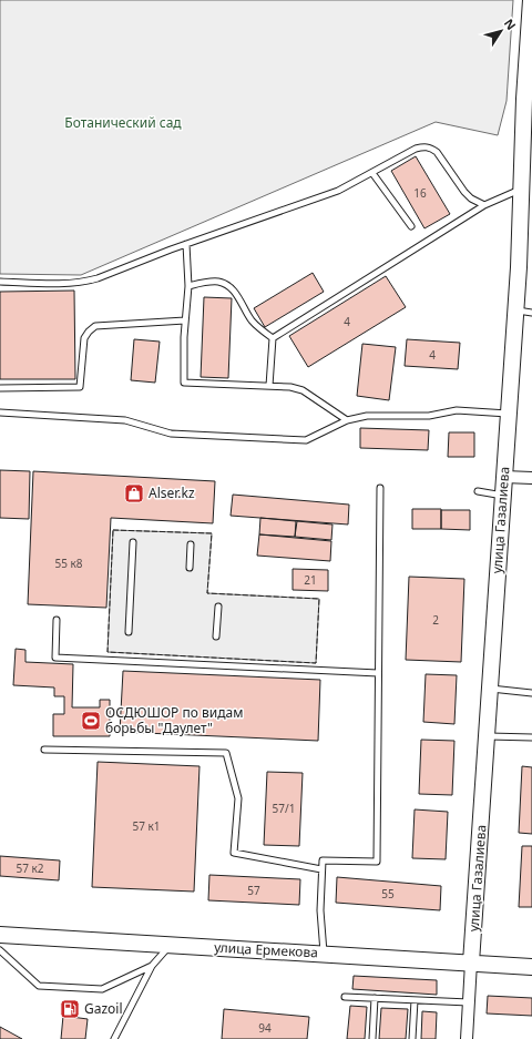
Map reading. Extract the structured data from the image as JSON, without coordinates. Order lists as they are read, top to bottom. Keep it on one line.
{"streets":{"main road":["улица Газалиева","улица Ермекова"]},"crossings":[["улица Газалиева","улица Ермекова"]],"parks":["Ботанический сад"],"places":{"shop":["Alser.kz"],"sports":["ОСДЮШОР по видам борьбы \"Даулет\""],"fuel station":["Gazoil"]},"house_numbers":["16","4","4","55 к8","21","2","57/1","57 к1","57 к2","57","55","94"],"north":"top right"}
